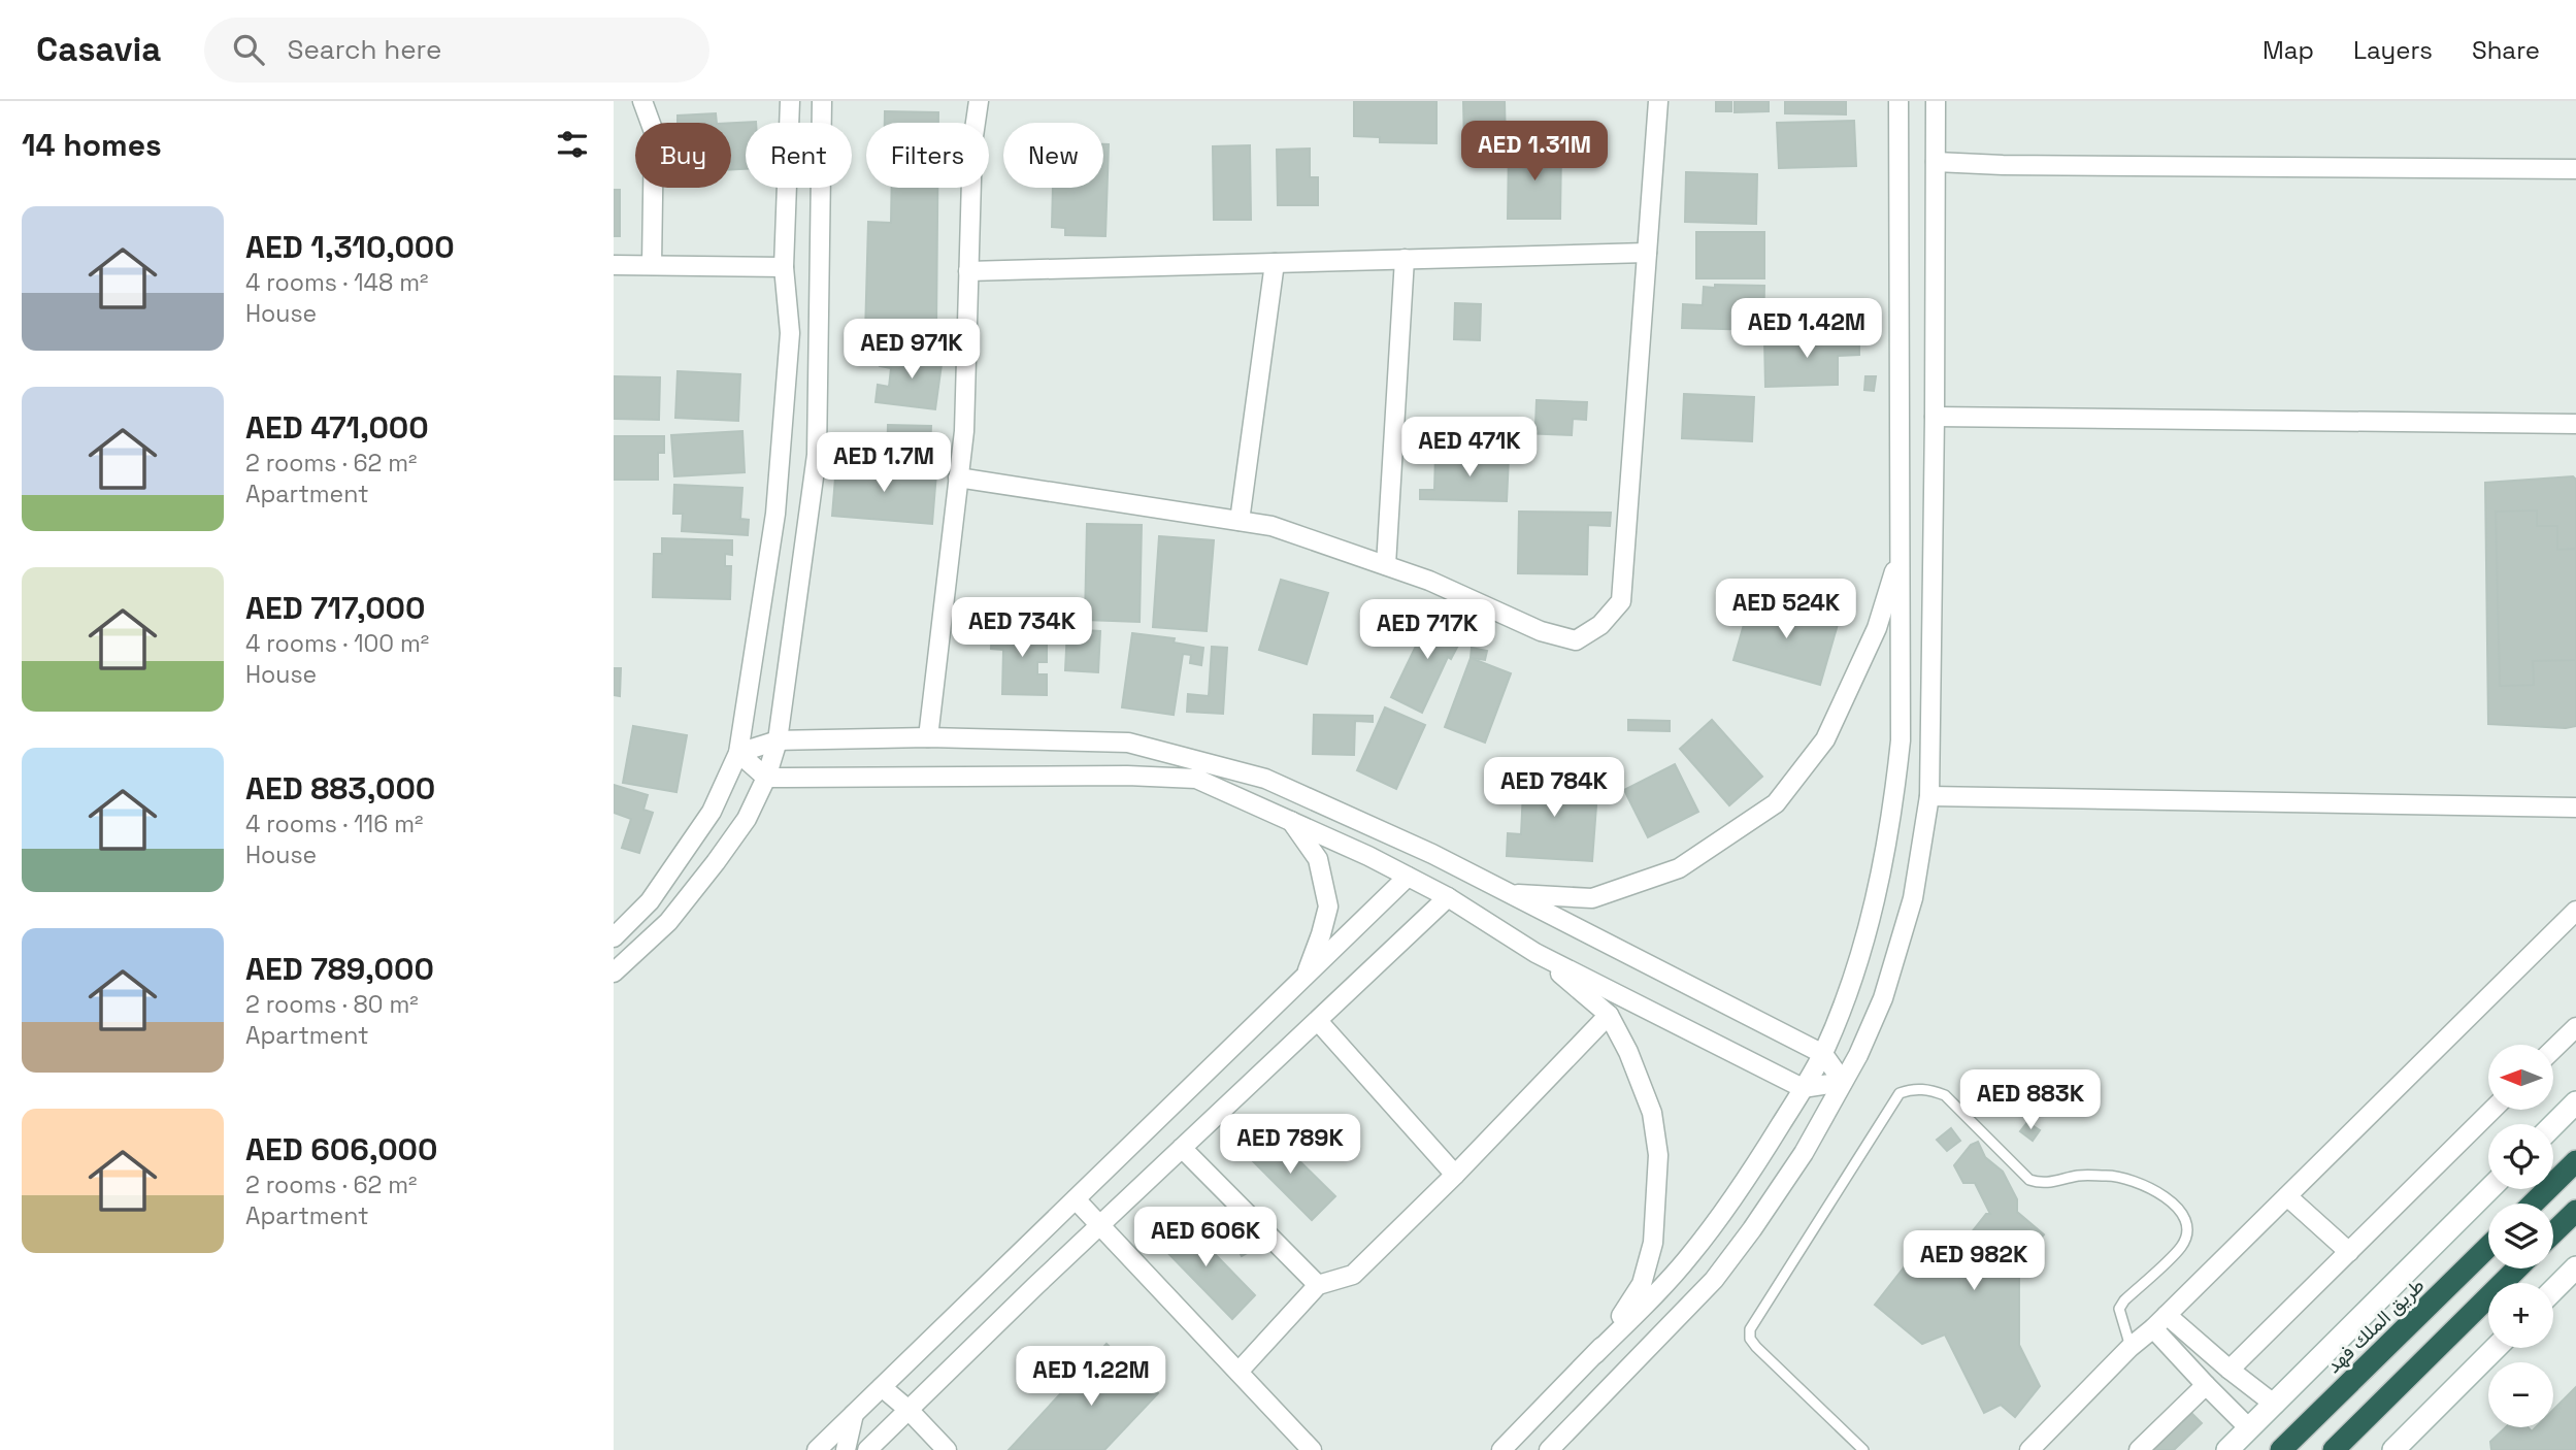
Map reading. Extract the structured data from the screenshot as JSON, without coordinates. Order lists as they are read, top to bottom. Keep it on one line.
{"streets":{"highway":["طريق الملك فهد"]},"north":"left","page":{"header":"Casavia","search":"Search here","nav":["Map","Layers","Share"],"heading":"14 homes","price":["AED 1.31M","AED 1.42M","AED 971K","AED 471K","AED 1.7M","AED 524K","AED 734K","AED 717K","AED 784K","AED 883K","AED 789K","AED 606K","AED 982K","AED 1.22M"],"chip":["Buy","Rent","Filters","New"],"list":[{"name":"AED 1,310,000","note":"4 rooms · 148 m² · House"},{"name":"AED 471,000","note":"2 rooms · 62 m² · Apartment"},{"name":"AED 717,000","note":"4 rooms · 100 m² · House"},{"name":"AED 883,000","note":"4 rooms · 116 m² · House"},{"name":"AED 789,000","note":"2 rooms · 80 m² · Apartment"},{"name":"AED 606,000","note":"2 rooms · 62 m² · Apartment"}],"map_buttons":["+","−"]}}
